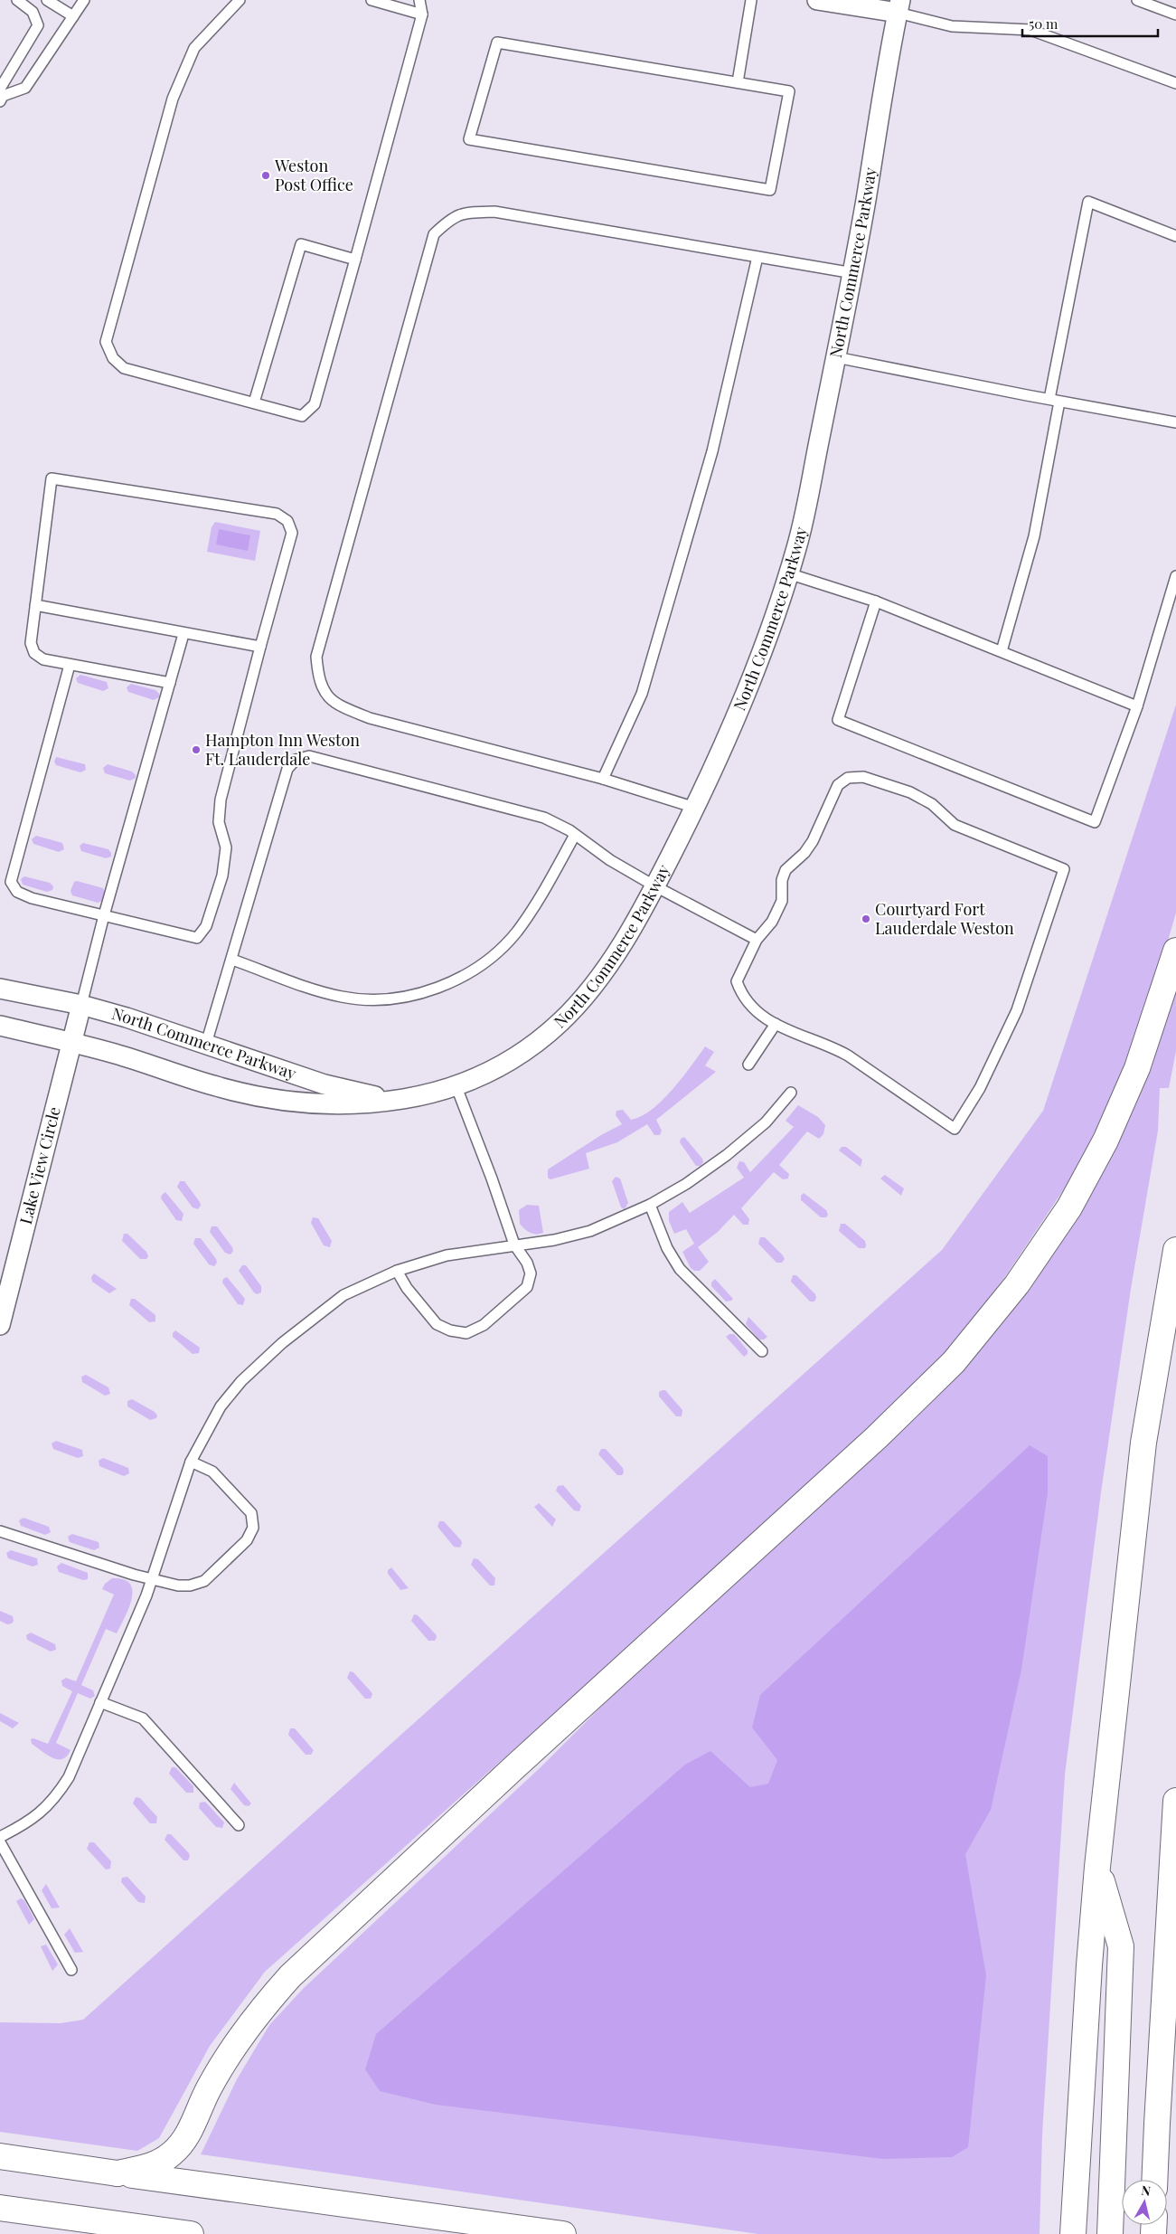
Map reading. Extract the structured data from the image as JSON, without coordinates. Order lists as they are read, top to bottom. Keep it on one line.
{"streets":{"street":["North Commerce Parkway","Lake View Circle"]},"crossings":[["North Commerce Parkway","Lake View Circle"]],"places":["Weston Post Office","Hampton Inn Weston Ft. Lauderdale","Courtyard Fort Lauderdale Weston"],"scale_bar":"50 m","north":"top"}
